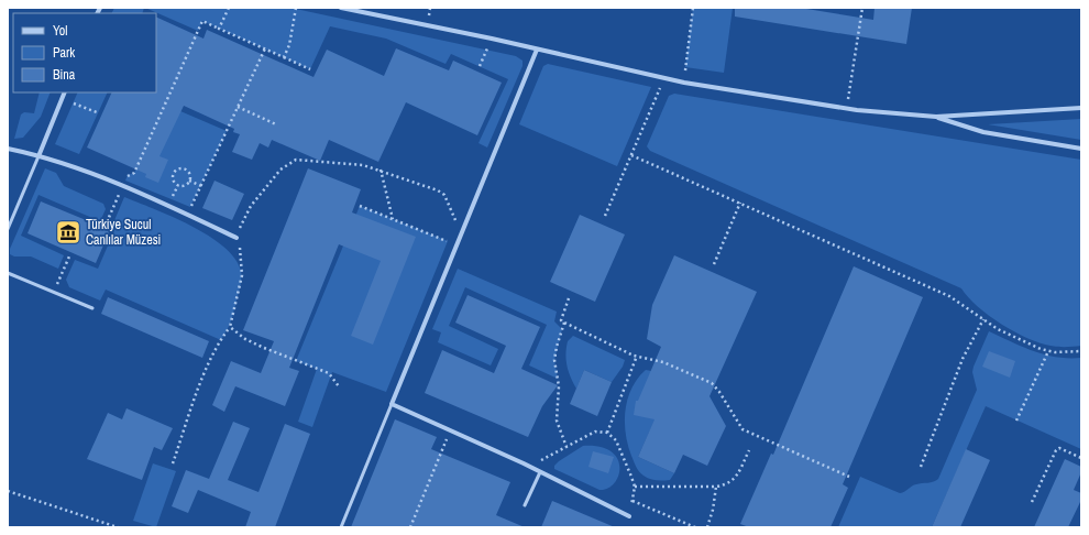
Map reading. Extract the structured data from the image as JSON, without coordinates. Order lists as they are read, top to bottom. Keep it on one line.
{"places":{"museum":["Türkiye Sucul Canlılar Müzesi"]},"legend":["Yol","Park","Bina"]}
